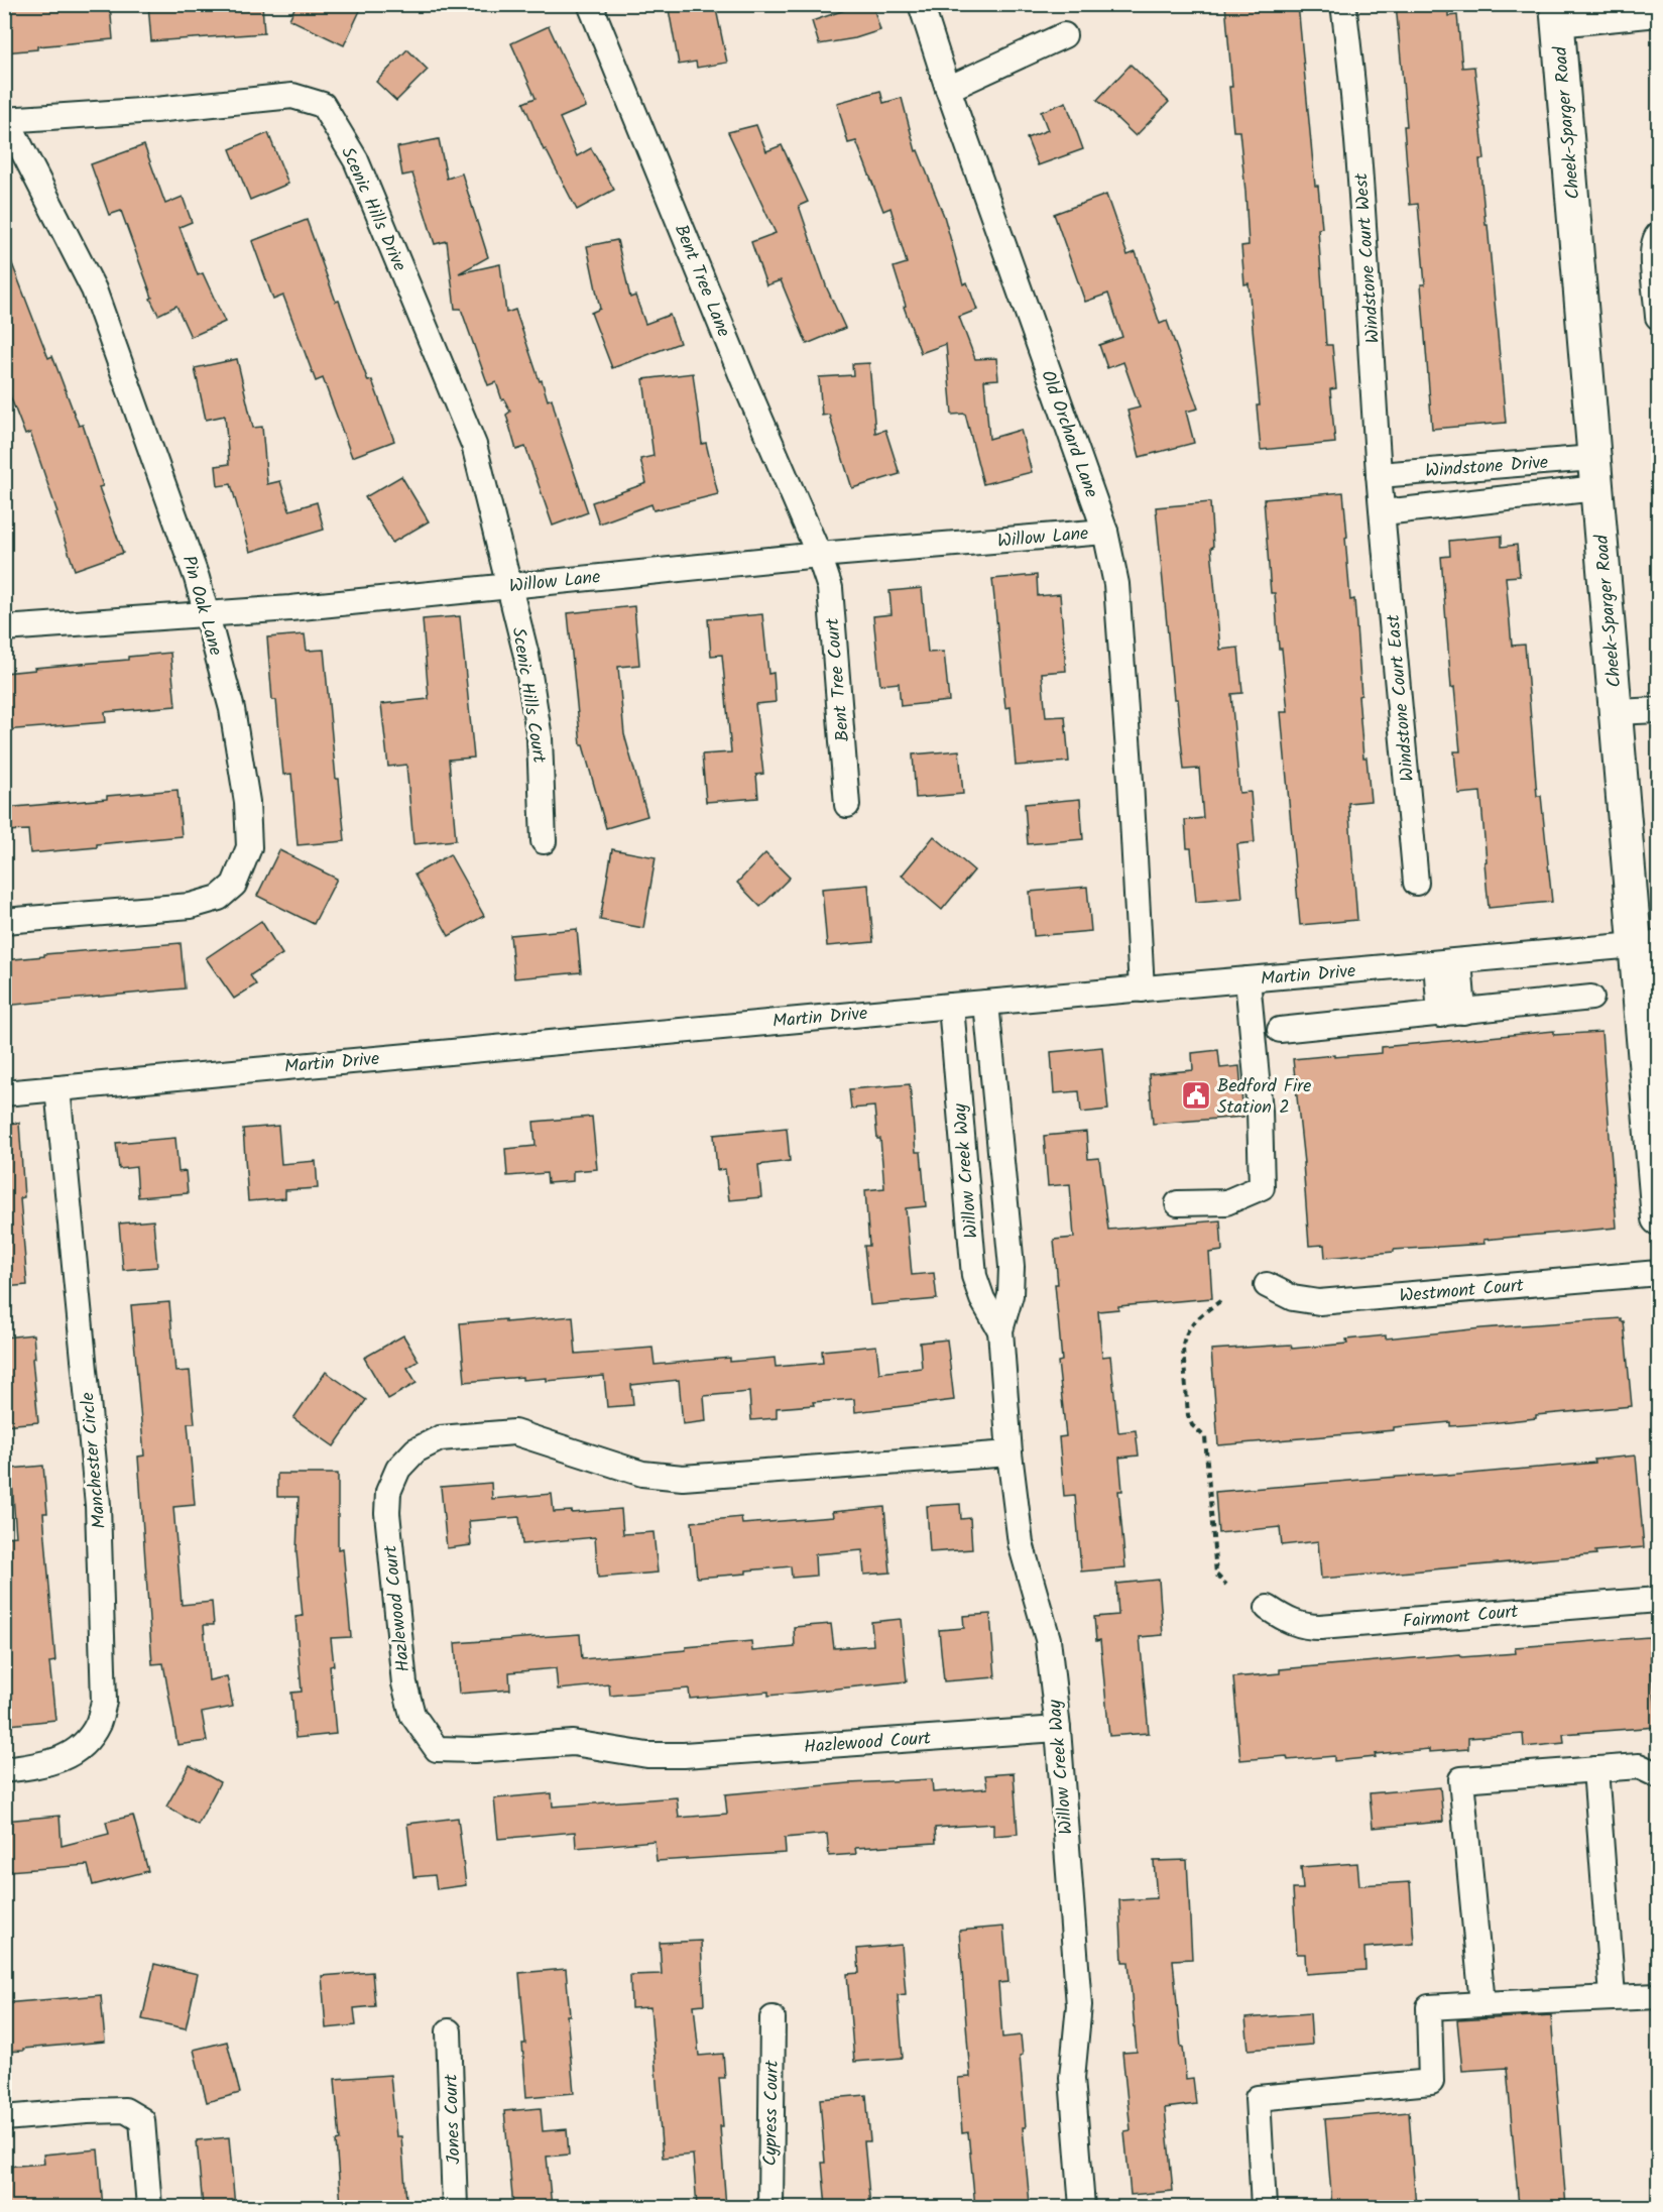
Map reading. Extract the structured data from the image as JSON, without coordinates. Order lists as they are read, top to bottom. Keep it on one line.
{"streets":{"main road":["Cheek-Sparger Road"],"street":["Scenic Hills Drive","Windstone Court West","Bent Tree Lane","Old Orchard Lane","Windstone Drive","Willow Lane","Pin Oak Lane","Bent Tree Court","Scenic Hills Court","Windstone Court East","Martin Drive","Willow Creek Way","Westmont Court","Manchester Circle","Hazlewood Court","Fairmont Court","Cypress Court","Jones Court"]},"crossings":[["Cheek-Sparger Road","Windstone Drive"],["Cheek-Sparger Road","Martin Drive"],["Scenic Hills Drive","Willow Lane"],["Scenic Hills Drive","Pin Oak Lane"],["Scenic Hills Drive","Scenic Hills Court"],["Windstone Court West","Windstone Drive"],["Windstone Court West","Windstone Court East"],["Bent Tree Lane","Willow Lane"],["Bent Tree Lane","Bent Tree Court"],["Old Orchard Lane","Willow Lane"],["Old Orchard Lane","Martin Drive"],["Windstone Drive","Windstone Court East"],["Willow Lane","Pin Oak Lane"],["Willow Lane","Bent Tree Court"],["Willow Lane","Scenic Hills Court"],["Martin Drive","Willow Creek Way"],["Martin Drive","Manchester Circle"],["Willow Creek Way","Hazlewood Court"]],"places":{"public building":["Bedford Fire Station 2"]}}
